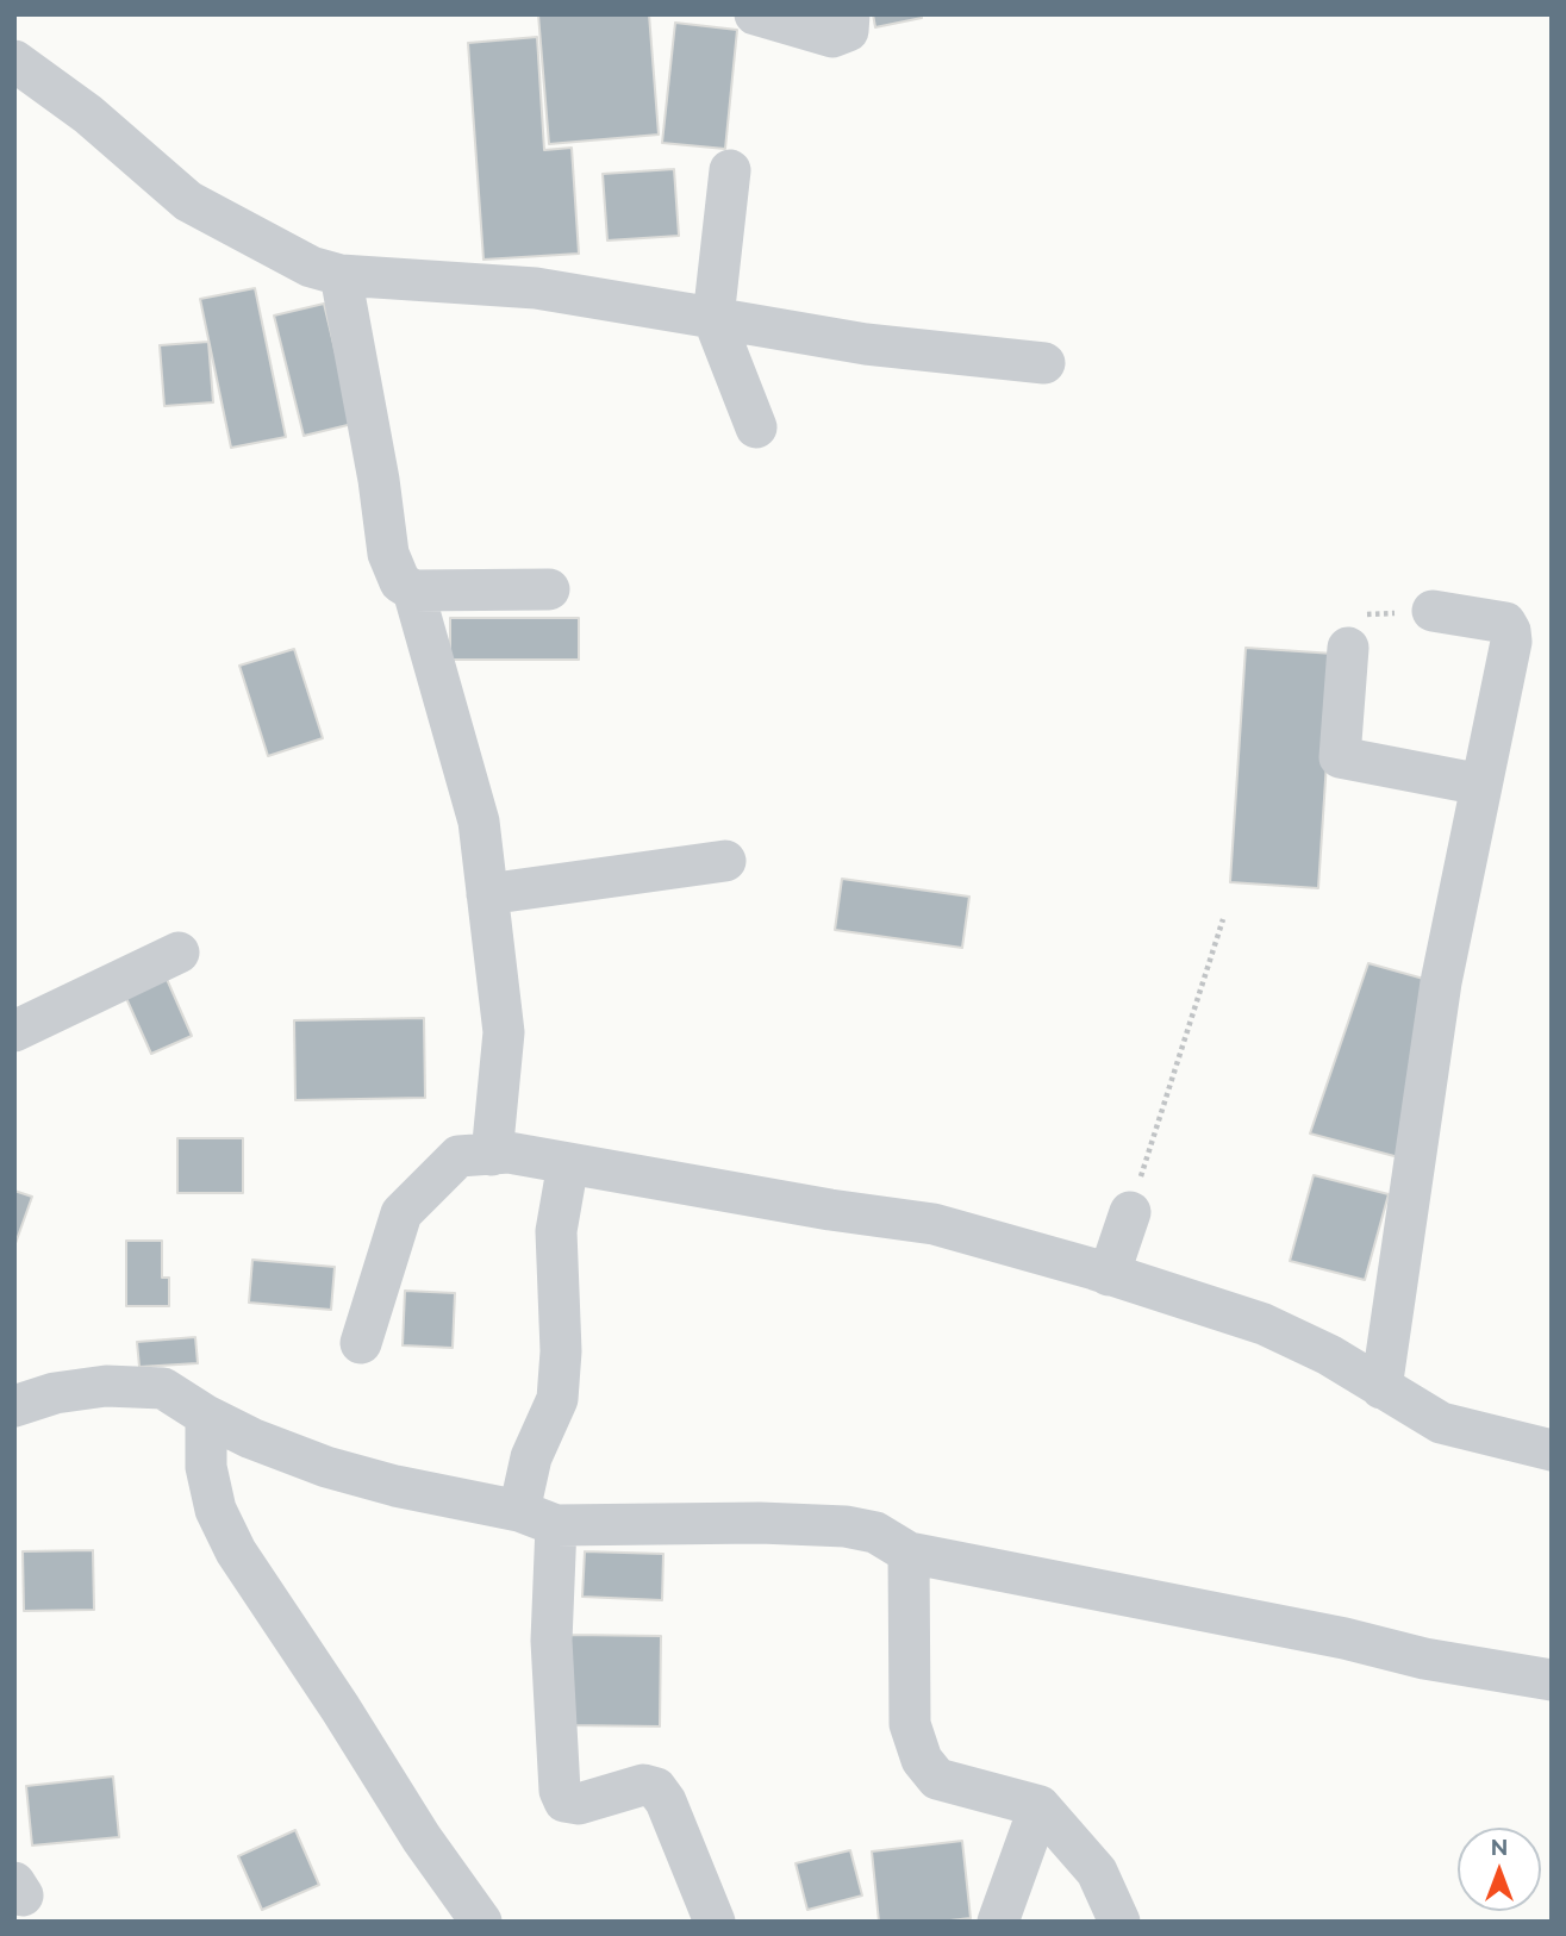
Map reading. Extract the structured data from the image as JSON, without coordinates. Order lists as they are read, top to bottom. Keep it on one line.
{"north":"top"}
